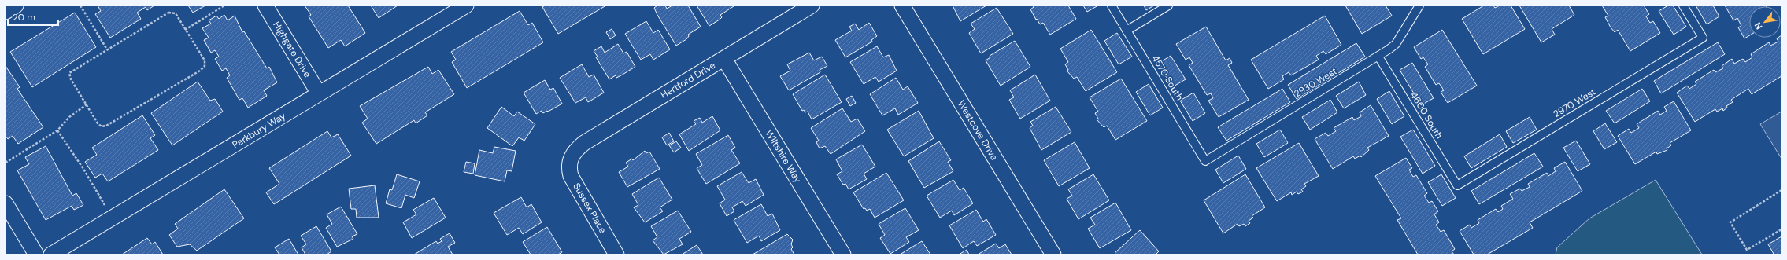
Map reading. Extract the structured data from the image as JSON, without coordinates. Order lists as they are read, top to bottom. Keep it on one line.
{"streets":{"street":["Highgate Drive","Hertford Drive","Parkbury Way","Westcove Drive","Wiltshire Way","Sussex Place"],"lane":["4570 South","2930 West","2970 West","4600 South"]},"crossings":[["Highgate Drive","Parkbury Way"],["4570 South","2930 West"],["Hertford Drive","Wiltshire Way"],["Hertford Drive","Sussex Place"],["2930 West","4600 South"],["2970 West","4600 South"]],"scale_bar":"20 m","north":"bottom left"}
